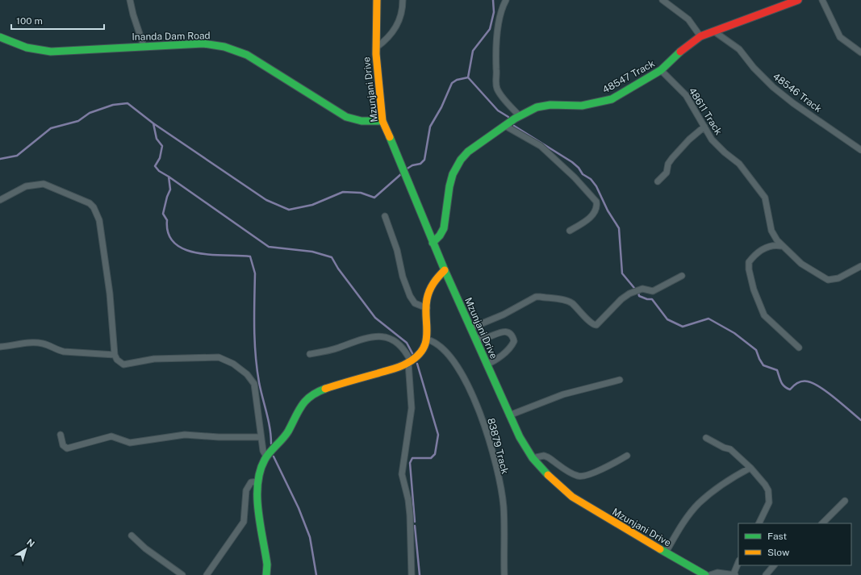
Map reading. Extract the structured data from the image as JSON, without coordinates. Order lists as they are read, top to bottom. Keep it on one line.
{"streets":{"street":["Inanda Dam Road","48547 Track","Mzunjani Drive","48546 Track","48611 Track","83879 Track"]},"crossings":[["Inanda Dam Road","Mzunjani Drive"],["48547 Track","Mzunjani Drive"],["48547 Track","48546 Track"],["48547 Track","48611 Track"]],"legend":["Fast","Slow"],"scale_bar":"100 m","north":"top right"}
